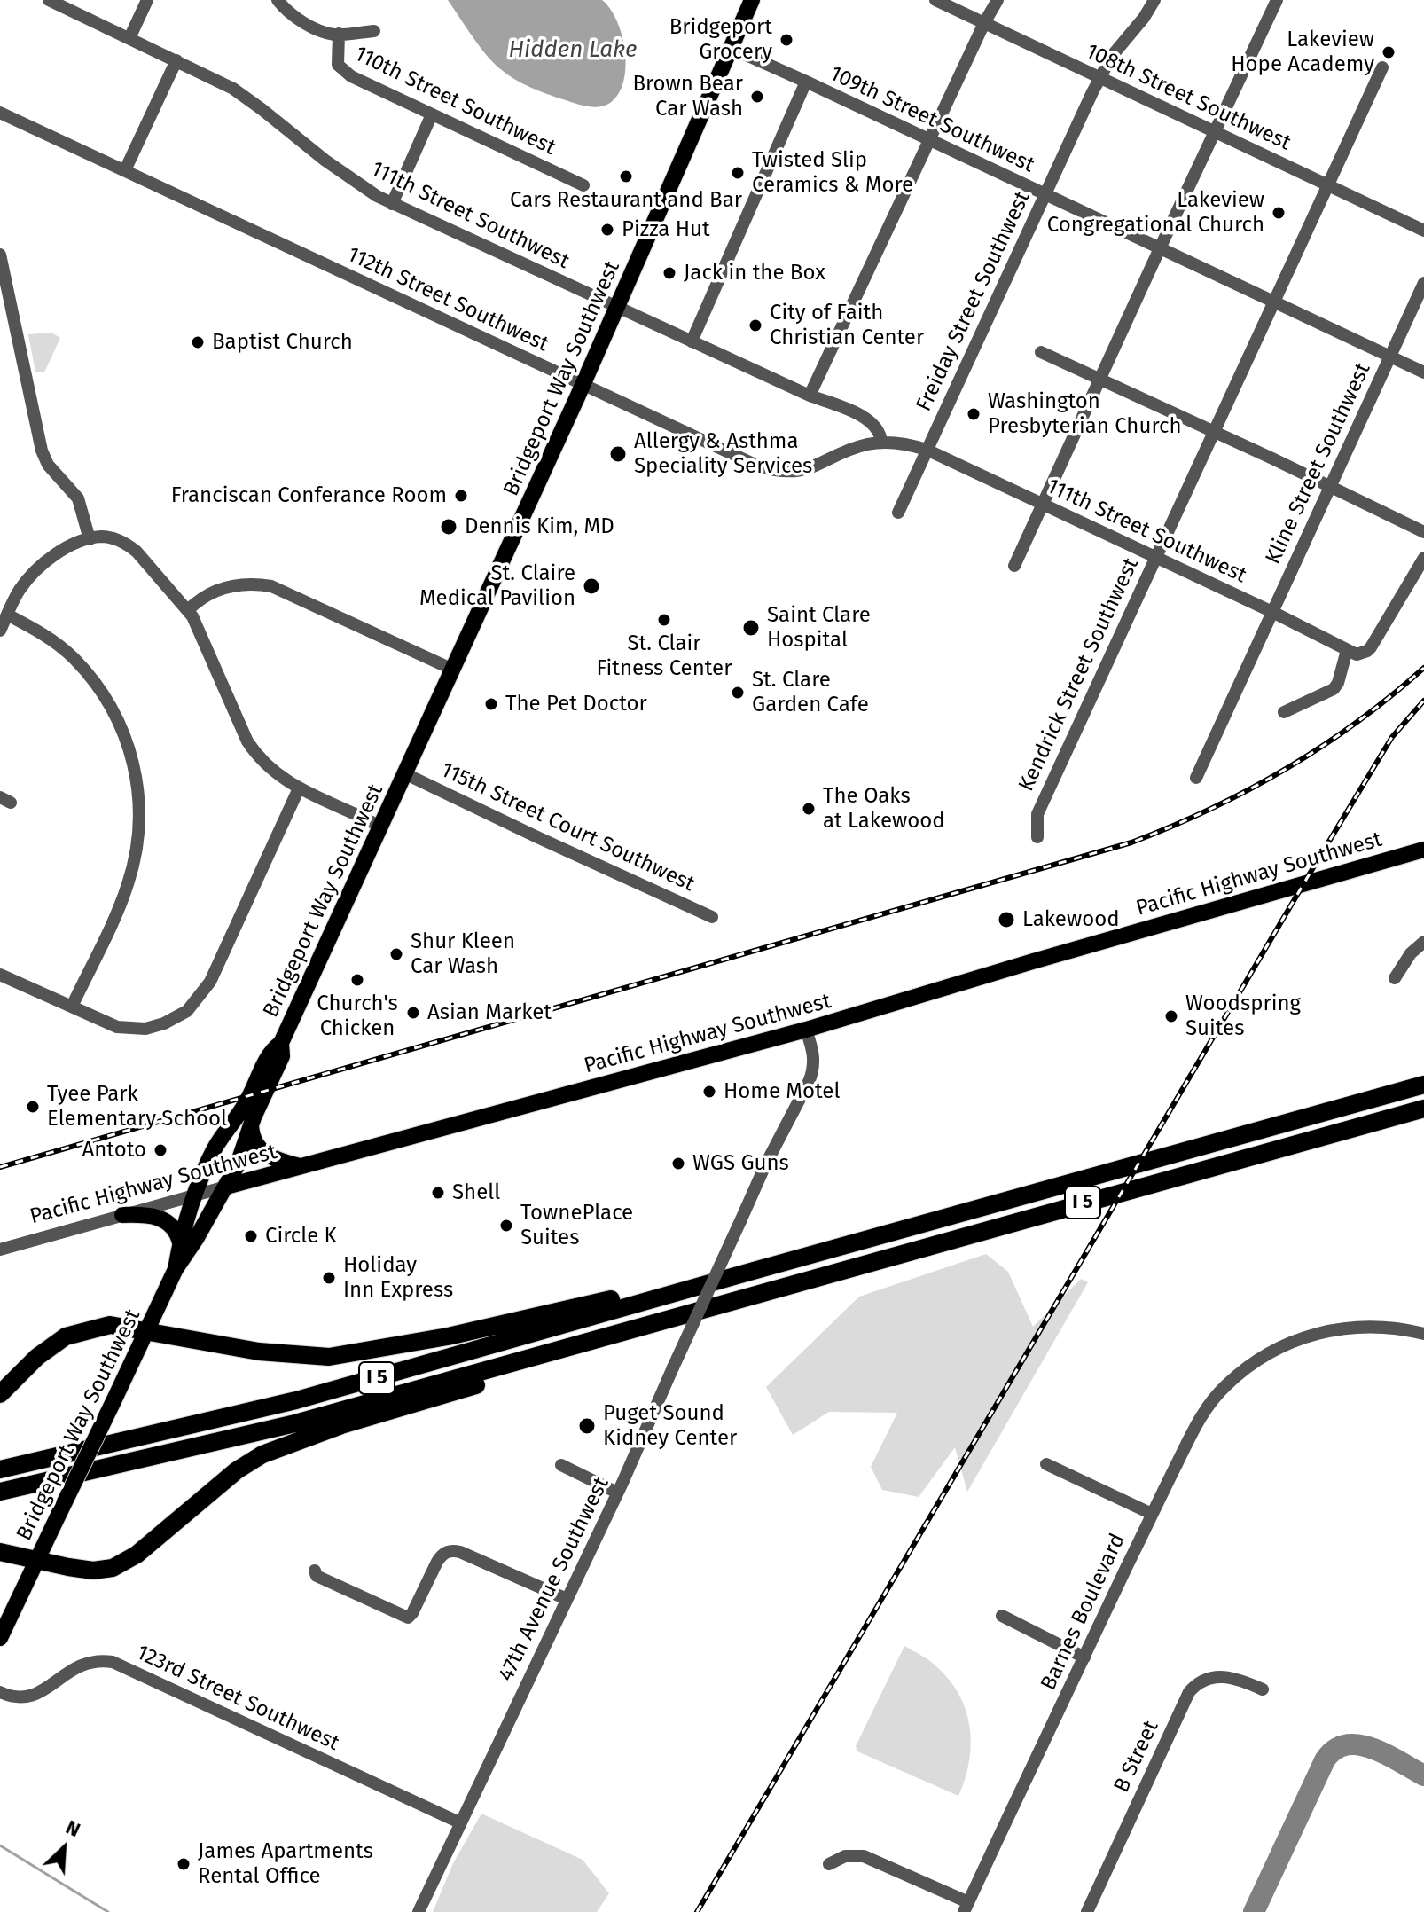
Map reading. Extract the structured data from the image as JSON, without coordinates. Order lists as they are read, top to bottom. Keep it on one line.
{"streets":{"highway":["I 5"],"main road":["Bridgeport Way Southwest","Pacific Highway Southwest"],"street":["108th Street Southwest","110th Street Southwest","109th Street Southwest","111th Street Southwest","112th Street Southwest","Freiday Street Southwest","Kline Street Southwest","Kendrick Street Southwest","115th Street Court Southwest","47th Avenue Southwest","Barnes Boulevard","123rd Street Southwest","B Street"]},"crossings":[["108th Street Southwest","Freiday Street Southwest"],["108th Street Southwest","Kendrick Street Southwest"],["109th Street Southwest","Freiday Street Southwest"],["109th Street Southwest","Bridgeport Way Southwest"],["109th Street Southwest","Kline Street Southwest"],["109th Street Southwest","Kendrick Street Southwest"],["111th Street Southwest","112th Street Southwest"],["111th Street Southwest","Freiday Street Southwest"],["111th Street Southwest","Bridgeport Way Southwest"],["111th Street Southwest","Kline Street Southwest"],["111th Street Southwest","Kendrick Street Southwest"],["112th Street Southwest","Freiday Street Southwest"],["112th Street Southwest","Bridgeport Way Southwest"],["Bridgeport Way Southwest","115th Street Court Southwest"],["Bridgeport Way Southwest","Pacific Highway Southwest"],["Pacific Highway Southwest","47th Avenue Southwest"],["47th Avenue Southwest","123rd Street Southwest"]],"water":["Hidden Lake"],"places":["Bridgeport Grocery","Lakeview Hope Academy","Brown Bear Car Wash","Twisted Slip Ceramics & More","Cars Restaurant and Bar","Lakeview Congregational Church","Pizza Hut","Jack in the Box","City of Faith Christian Center","Baptist Church","Washington Presbyterian Church","Allergy & Asthma Speciality Services","Franciscan Conferance Room","Dennis Kim, MD","St. Claire Medical Pavilion","St. Clair Fitness Center","Saint Clare Hospital","St. Clare Garden Cafe","The Pet Doctor","The Oaks at Lakewood","Lakewood","Shur Kleen Car Wash","Church's Chicken","Asian Market","Woodspring Suites","Home Motel","Tyee Park Elementary School","Antoto","WGS Guns","Shell","TownePlace Suites","Circle K","Holiday Inn Express","Puget Sound Kidney Center","James Apartments Rental Office"],"north":"top right"}
